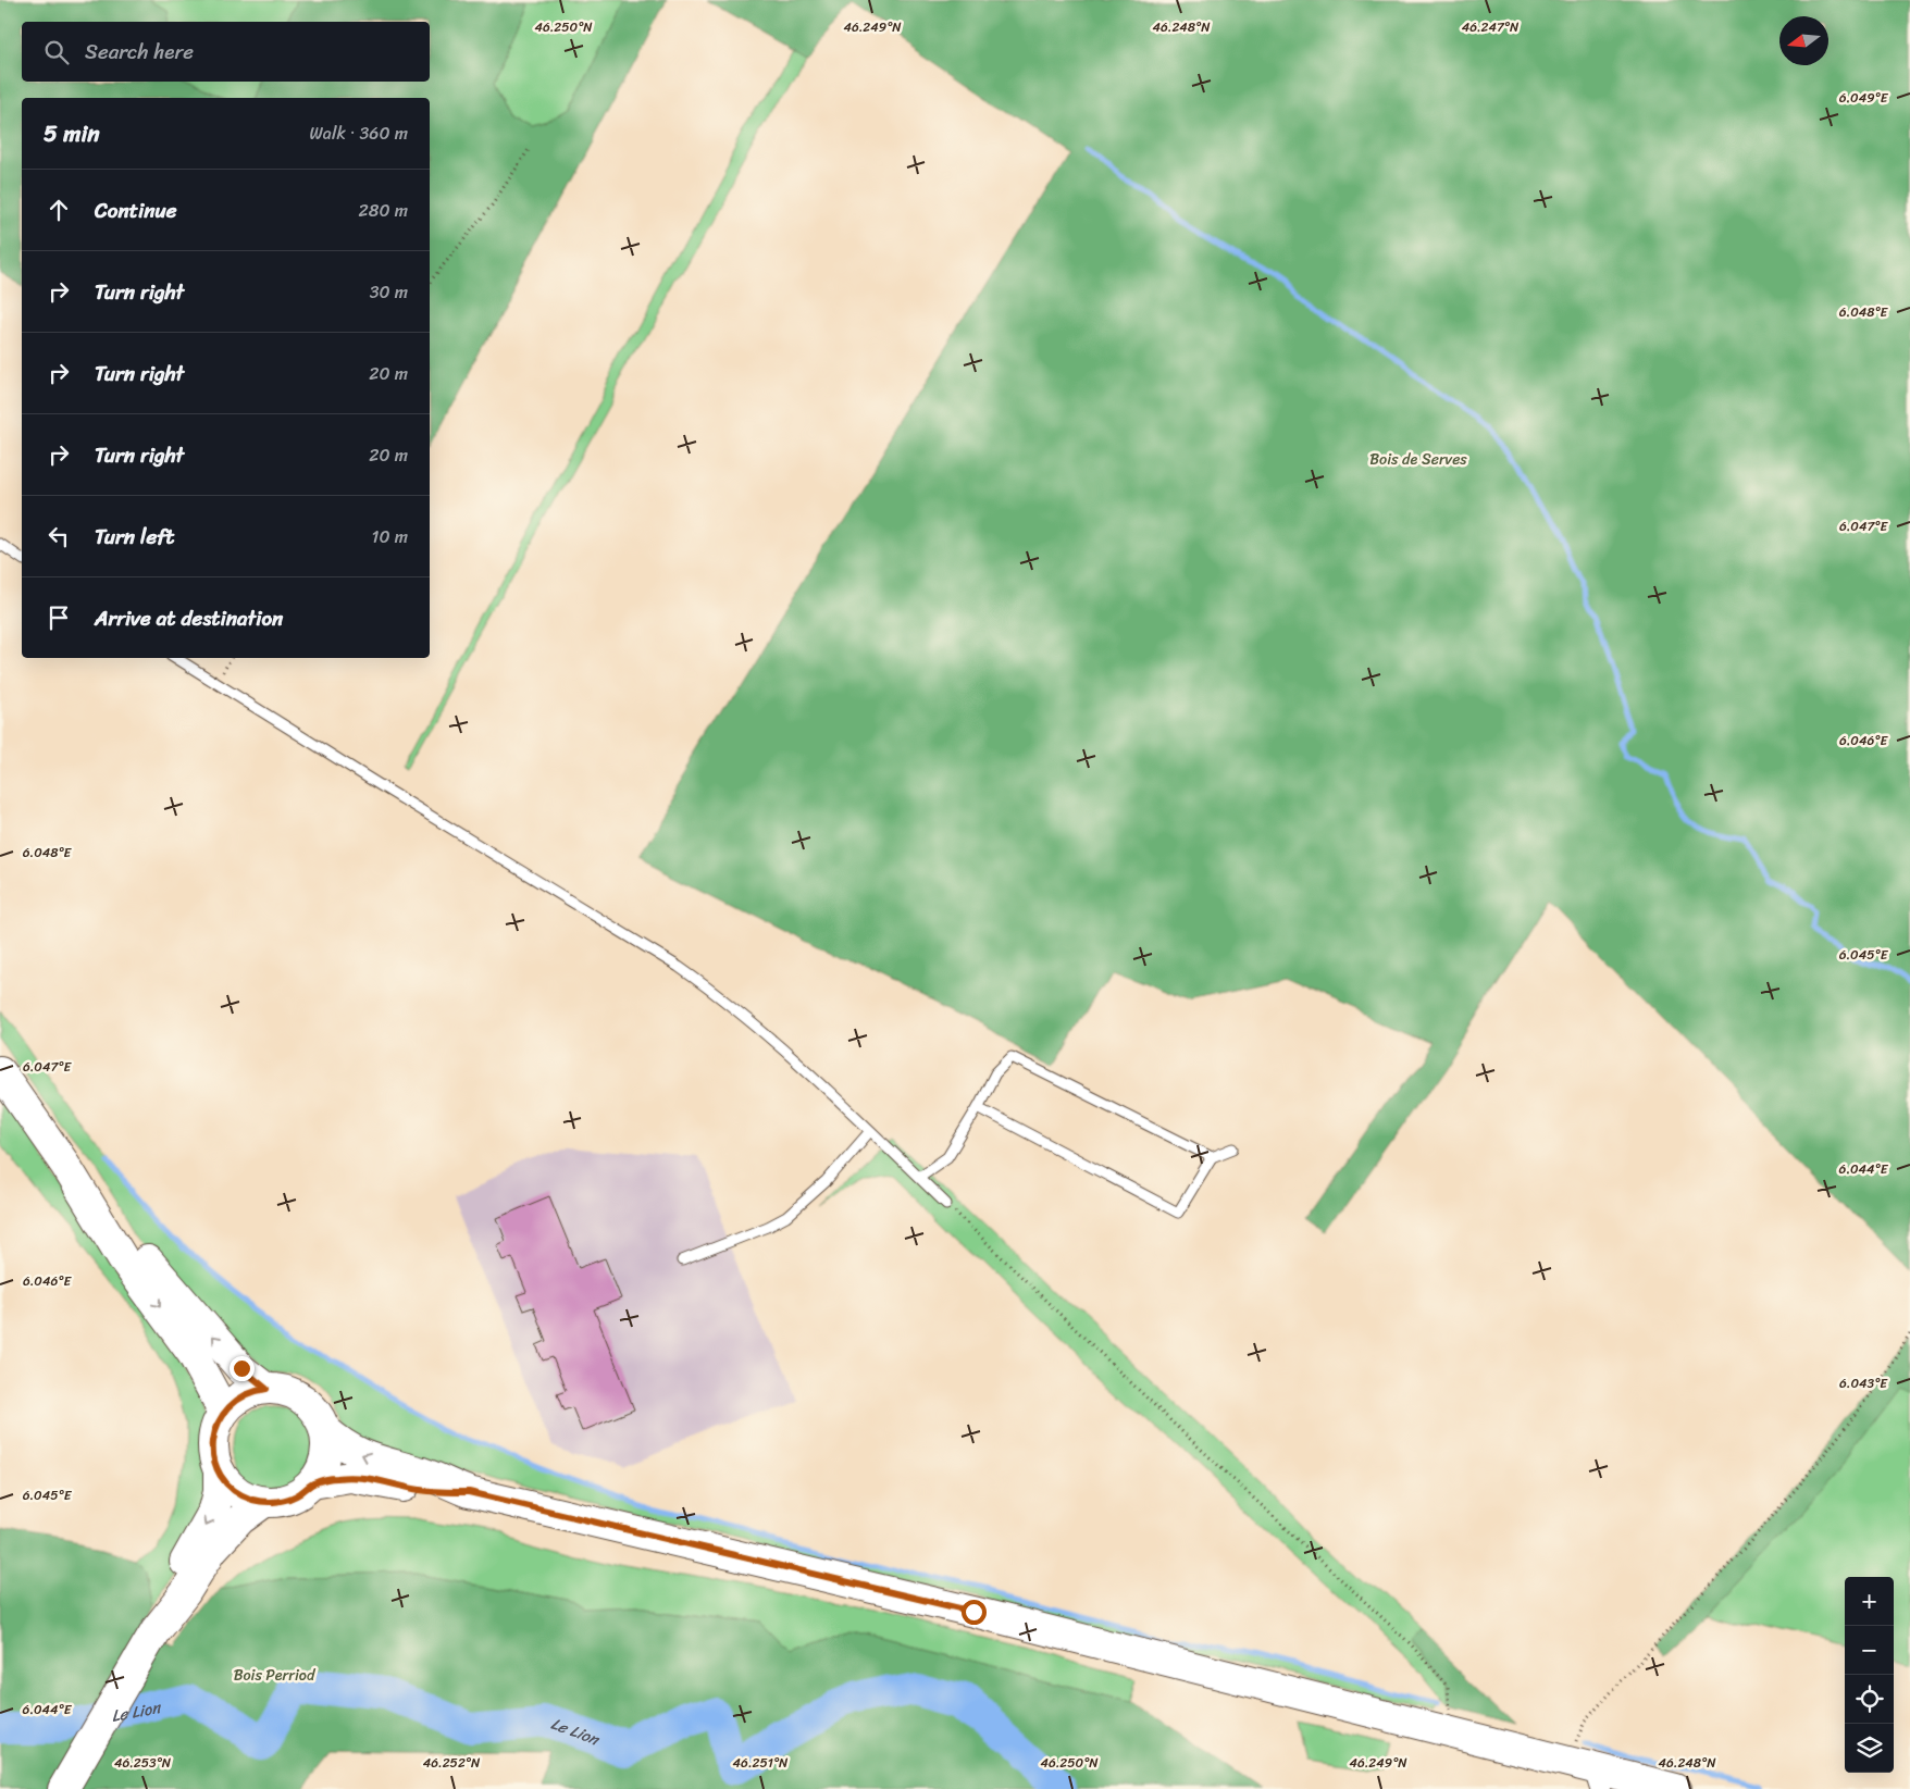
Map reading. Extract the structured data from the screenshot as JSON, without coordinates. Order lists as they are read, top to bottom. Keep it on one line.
{"water":["Le Lion"],"parks":["Bois de Serves","Bois Perriod"],"north":"left","page":{"search":"Search here","heading":["5 min","Walk · 360 m"],"list":[["Continue","280 m"],["Turn right","30 m"],["Turn right","20 m"],["Turn right","20 m"],["Turn left","10 m"],"Arrive at destination"],"map_buttons":["+","−"]},"coordinates":["46.250°N","46.249°N","46.248°N","46.247°N","6.049°E","6.048°E","6.047°E","6.046°E","6.045°E","6.044°E","6.043°E","46.253°N","46.252°N","46.251°N"]}
